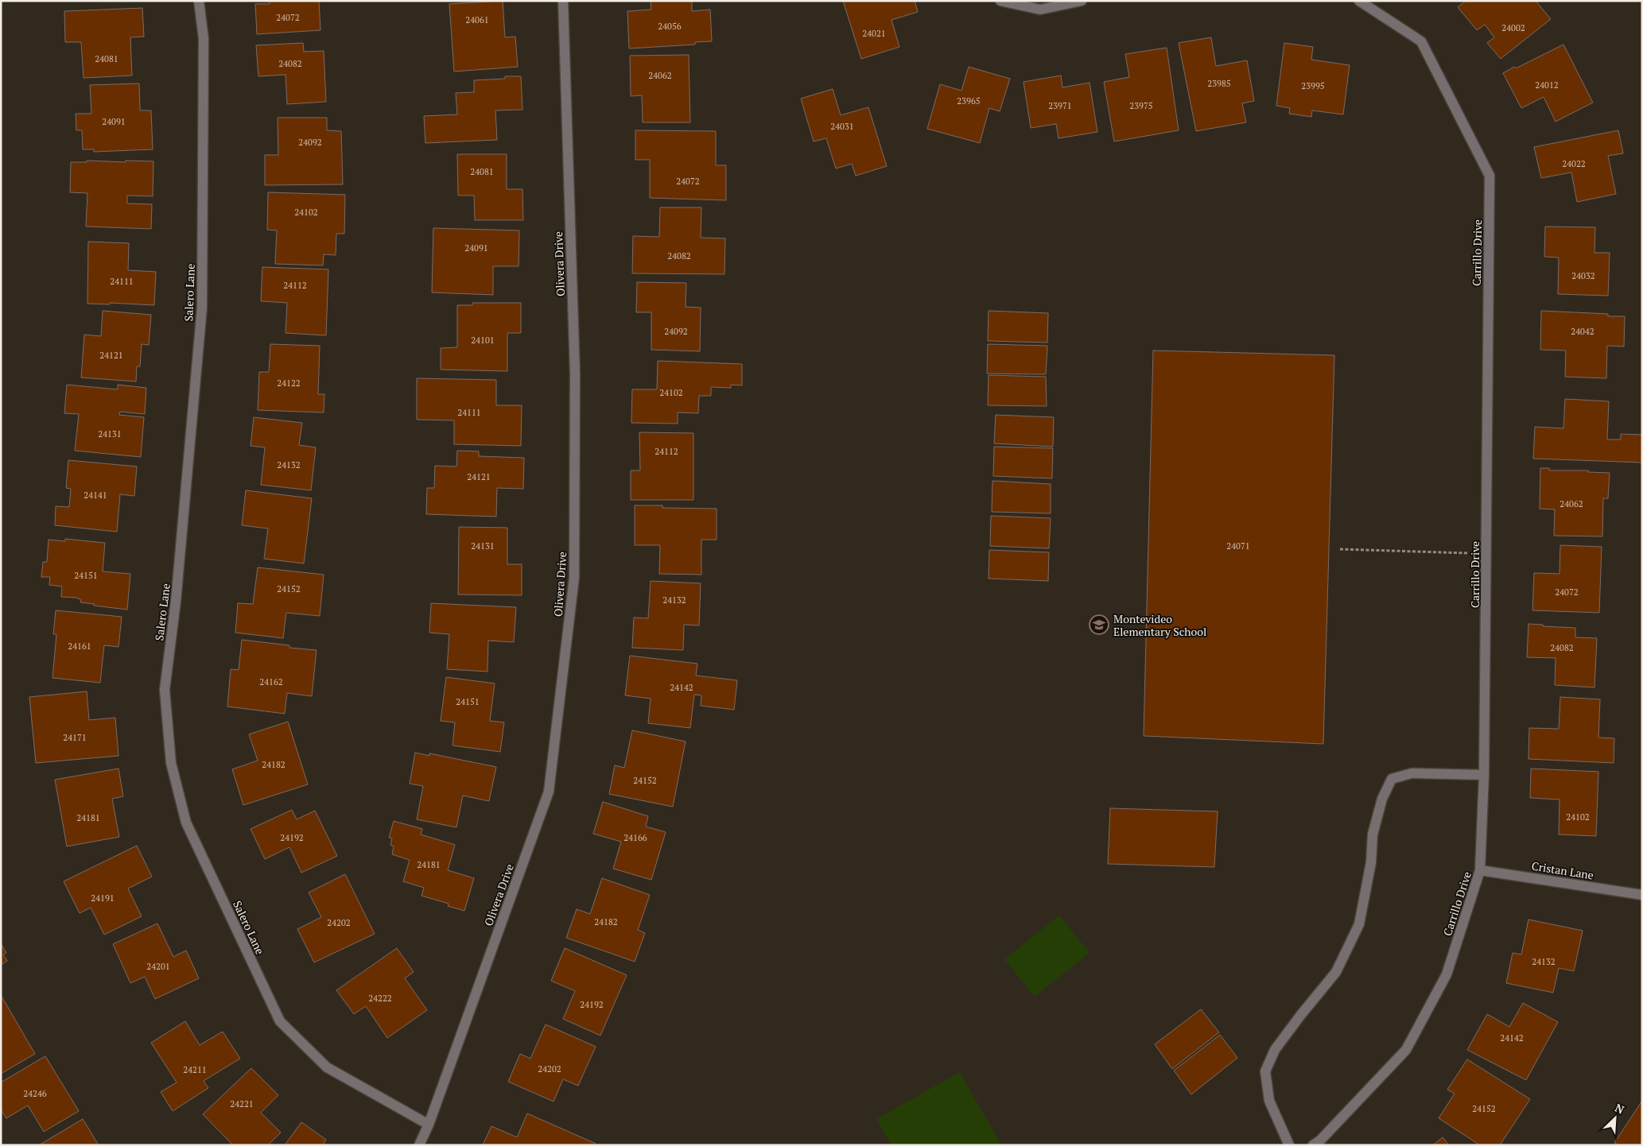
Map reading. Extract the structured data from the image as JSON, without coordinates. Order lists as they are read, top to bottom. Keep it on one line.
{"streets":{"street":["Carrillo Drive","Olivera Drive","Salero Lane","Cristan Lane"]},"crossings":[["Carrillo Drive","Cristan Lane"],["Olivera Drive","Salero Lane"]],"places":{"school or university":["Montevideo Elementary School"]},"house_numbers":["24072","24061","24056","24002","24021","24081","24082","24062","23985","24012","23995","23965","23971","23975","24091","24031","24092","24022","24081","24072","24102","24091","24082","24032","24111","24112","24092","24042","24101","24121","24122","24102","24111","24131","24112","24132","24121","24141","24062","24131","24071","24151","24152","24072","24132","24161","24082","24162","24142","24151","24171","24182","24152","24102","24181","24192","24166","24181","24191","24182","24202","24132","24201","24222","24192","24142","24202","24211","24246","24221","24152"],"north":"top right"}
